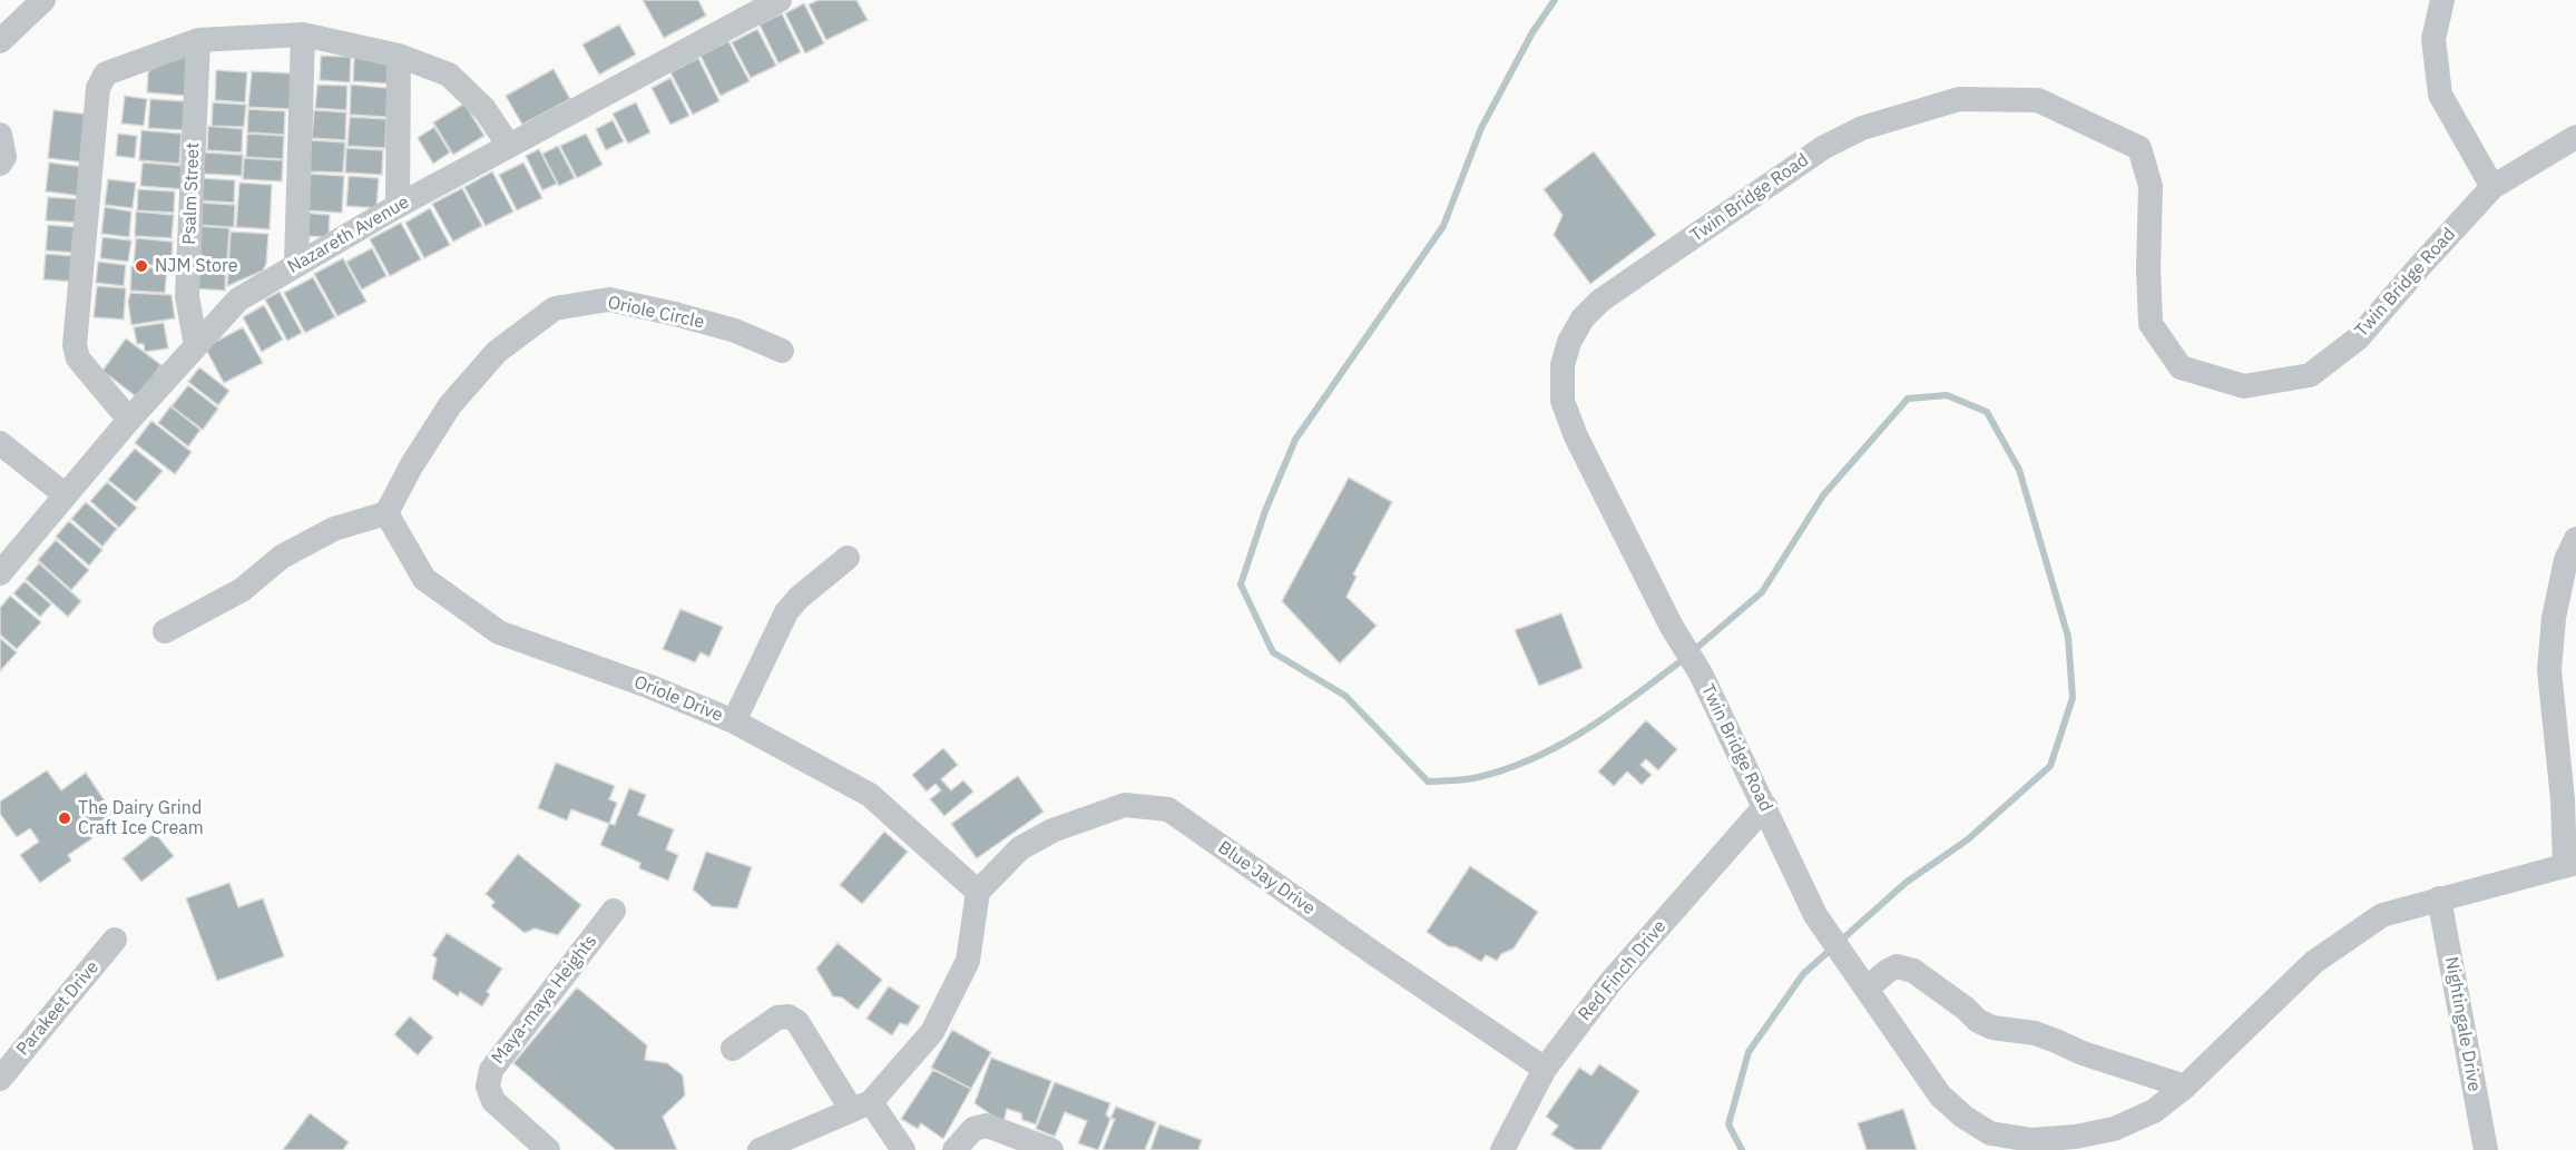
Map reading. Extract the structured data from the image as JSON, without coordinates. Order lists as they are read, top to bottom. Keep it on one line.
{"streets":{"street":["Psalm Street","Twin Bridge Road","Nazareth Avenue","Oriole Circle","Oriole Drive","Blue Jay Drive","Red Finch Drive","Maya-maya Heights","Parakeet Drive","Nightingale Drive"]},"crossings":[["Psalm Street","Nazareth Avenue"],["Twin Bridge Road","Red Finch Drive"],["Oriole Circle","Oriole Drive"],["Oriole Drive","Blue Jay Drive"],["Blue Jay Drive","Red Finch Drive"]],"places":["NJM Store","The Dairy Grind Craft Ice Cream"]}
